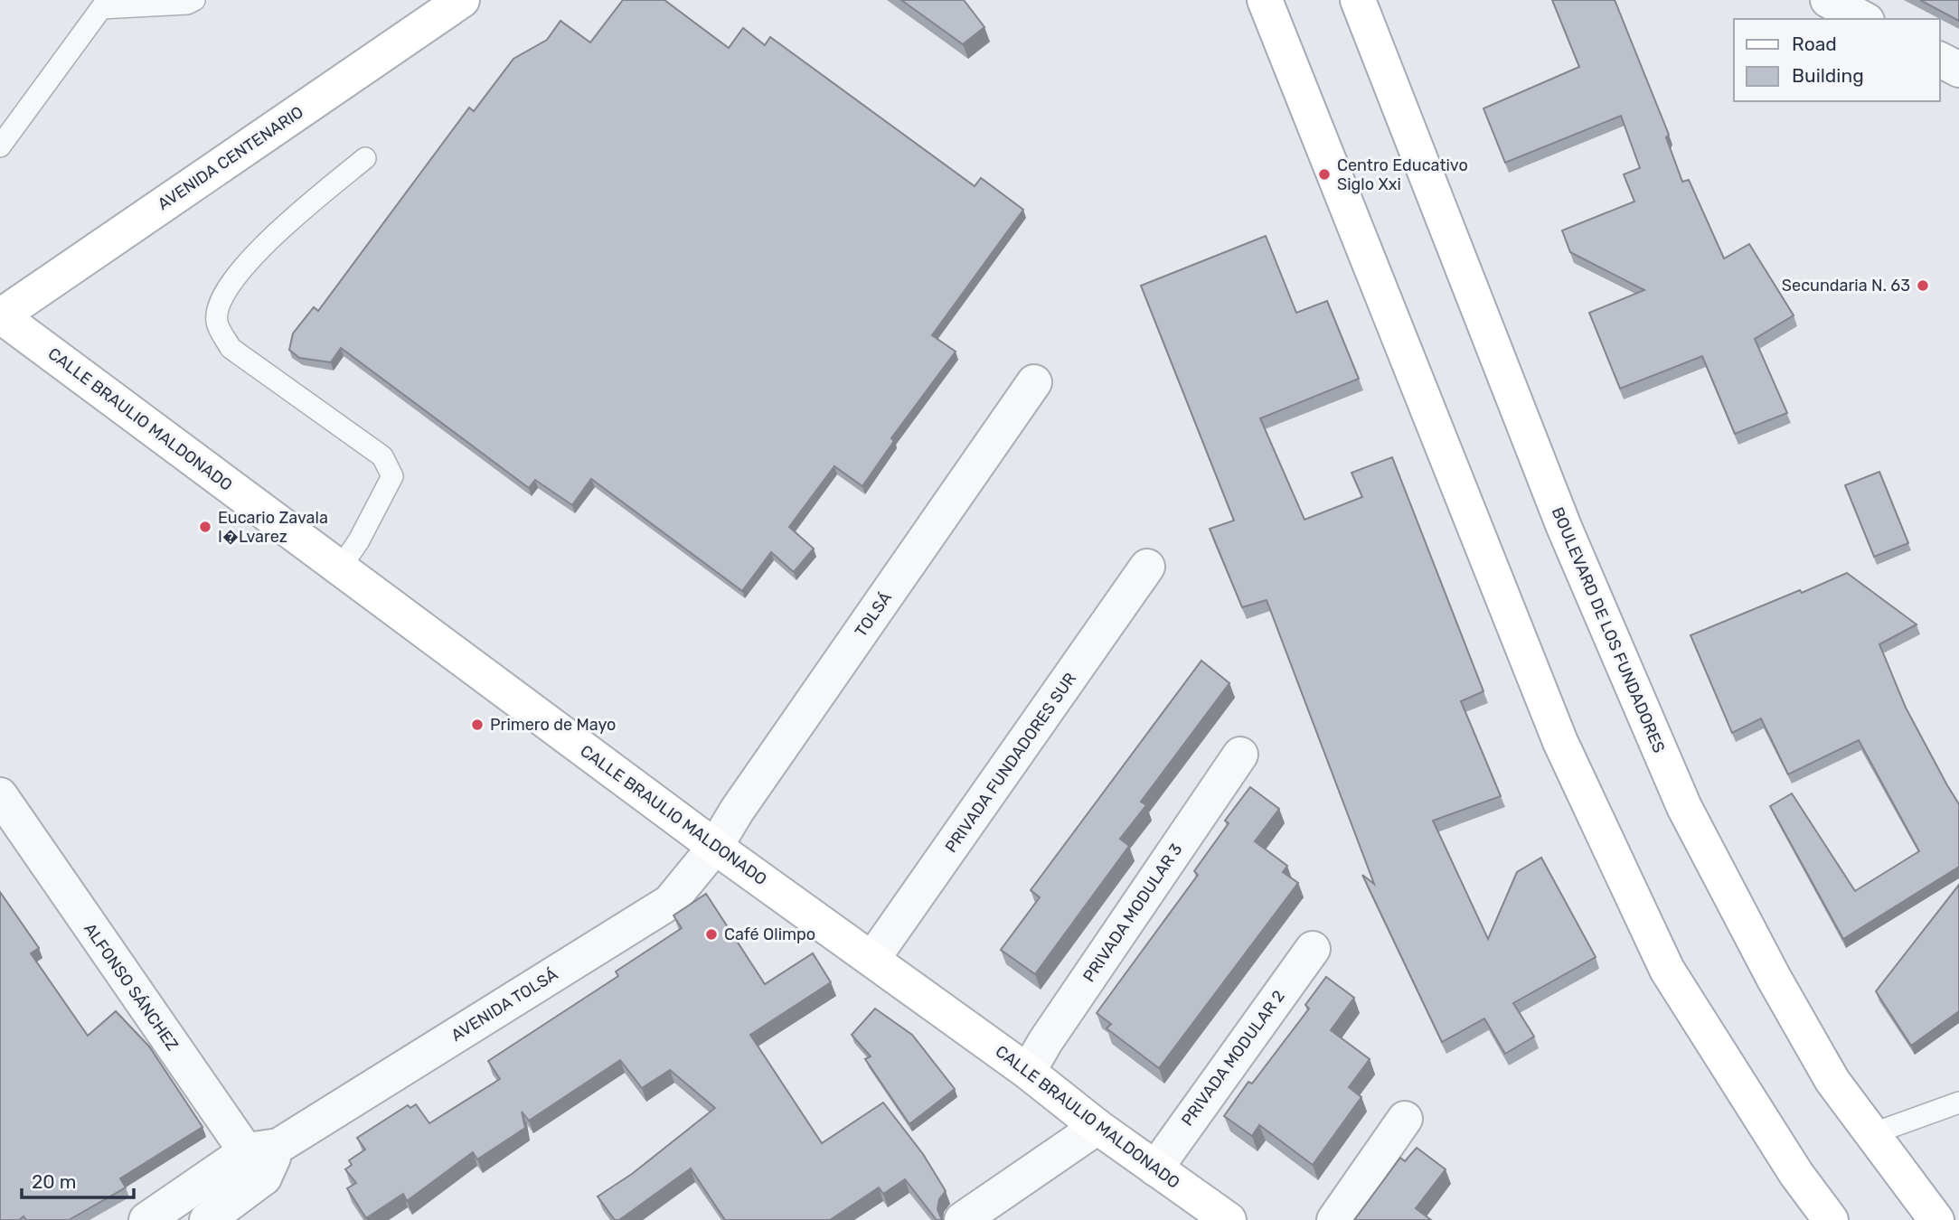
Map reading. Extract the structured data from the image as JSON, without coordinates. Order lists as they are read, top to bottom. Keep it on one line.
{"streets":{"main road":["AVENIDA CENTENARIO","CALLE BRAULIO MALDONADO","BOULEVARD DE LOS FUNDADORES"],"street":["TOLSÁ","PRIVADA FUNDADORES SUR","PRIVADA MODULAR 3","ALFONSO SÁNCHEZ","AVENIDA TOLSÁ","PRIVADA MODULAR 2"]},"crossings":[["AVENIDA CENTENARIO","CALLE BRAULIO MALDONADO"],["CALLE BRAULIO MALDONADO","TOLSÁ"],["CALLE BRAULIO MALDONADO","PRIVADA FUNDADORES SUR"],["CALLE BRAULIO MALDONADO","PRIVADA MODULAR 3"],["CALLE BRAULIO MALDONADO","AVENIDA TOLSÁ"],["CALLE BRAULIO MALDONADO","PRIVADA MODULAR 2"],["TOLSÁ","AVENIDA TOLSÁ"],["ALFONSO SÁNCHEZ","AVENIDA TOLSÁ"]],"places":["Centro Educativo Siglo Xxi","Secundaria N. 63","Eucario Zavala I�Lvarez","Primero de Mayo","Café Olimpo"],"legend":["Road","Building"],"scale_bar":"20 m"}
